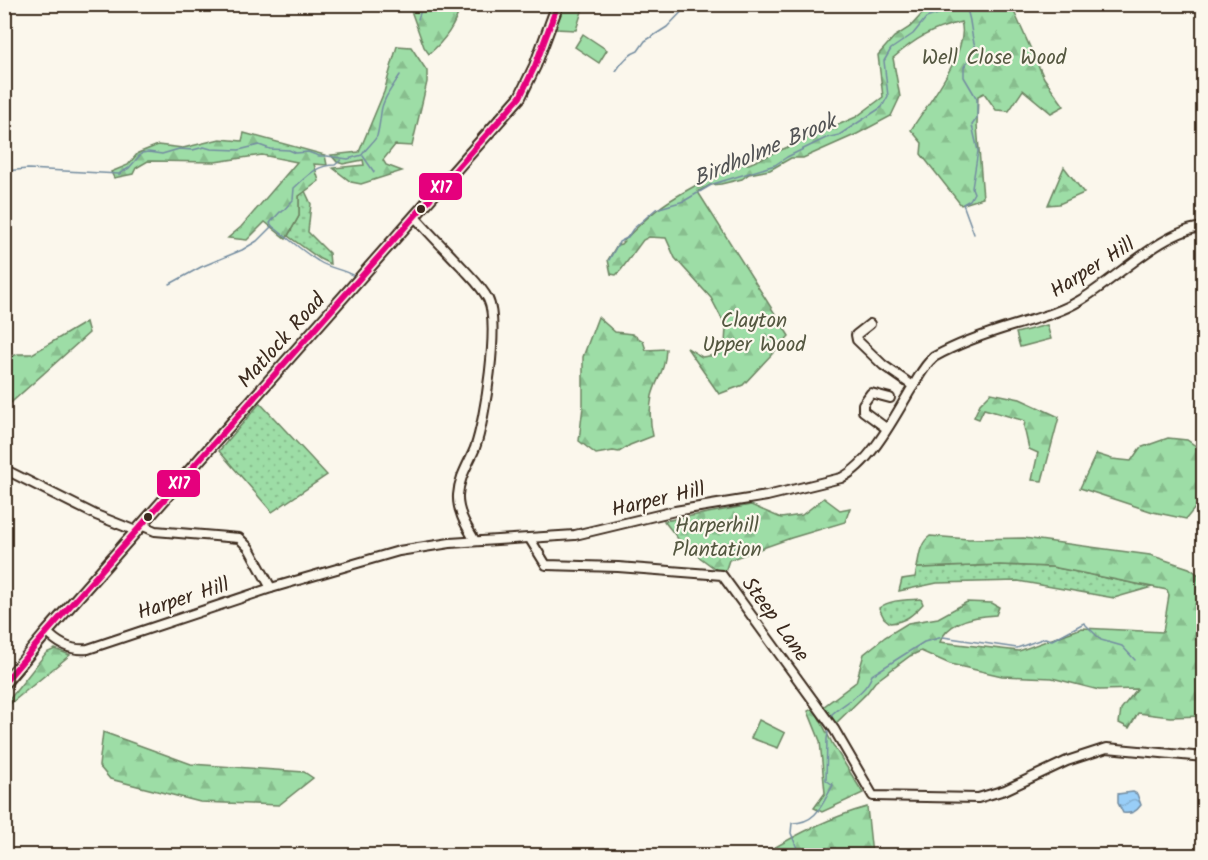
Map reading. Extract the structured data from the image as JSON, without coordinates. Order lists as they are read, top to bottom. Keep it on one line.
{"streets":{"main road":["Matlock Road"],"street":["Harper Hill","Steep Lane"]},"crossings":[["Harper Hill","Matlock Road"],["Harper Hill","Steep Lane"]],"water":["Birdholme Brook"],"parks":["Well Close Wood","Clayton Upper Wood","Harperhill Plantation"],"lines":["transit line X17"]}
